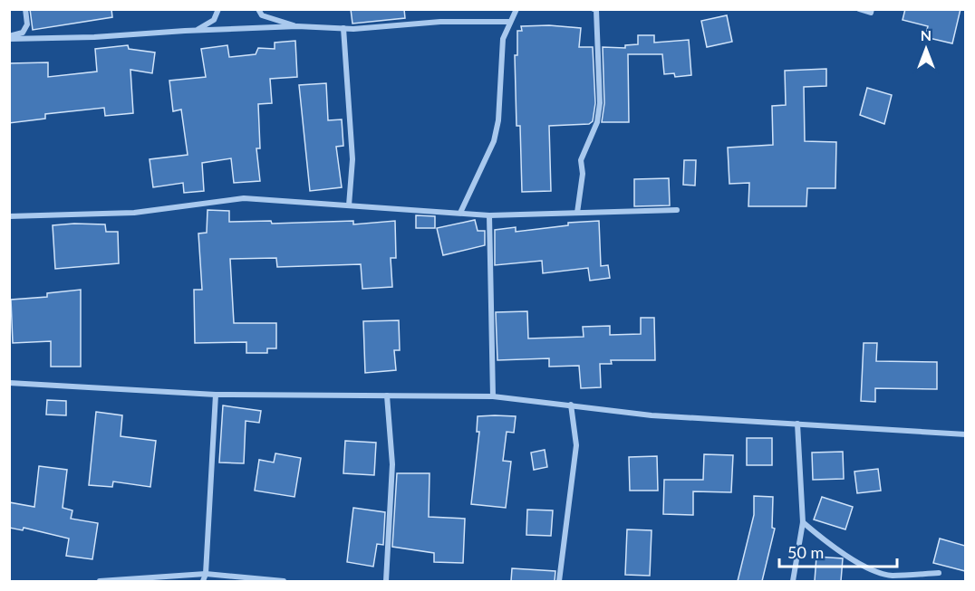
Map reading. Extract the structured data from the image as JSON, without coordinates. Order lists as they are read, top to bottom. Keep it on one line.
{"scale_bar":"50 m","north":"top"}
